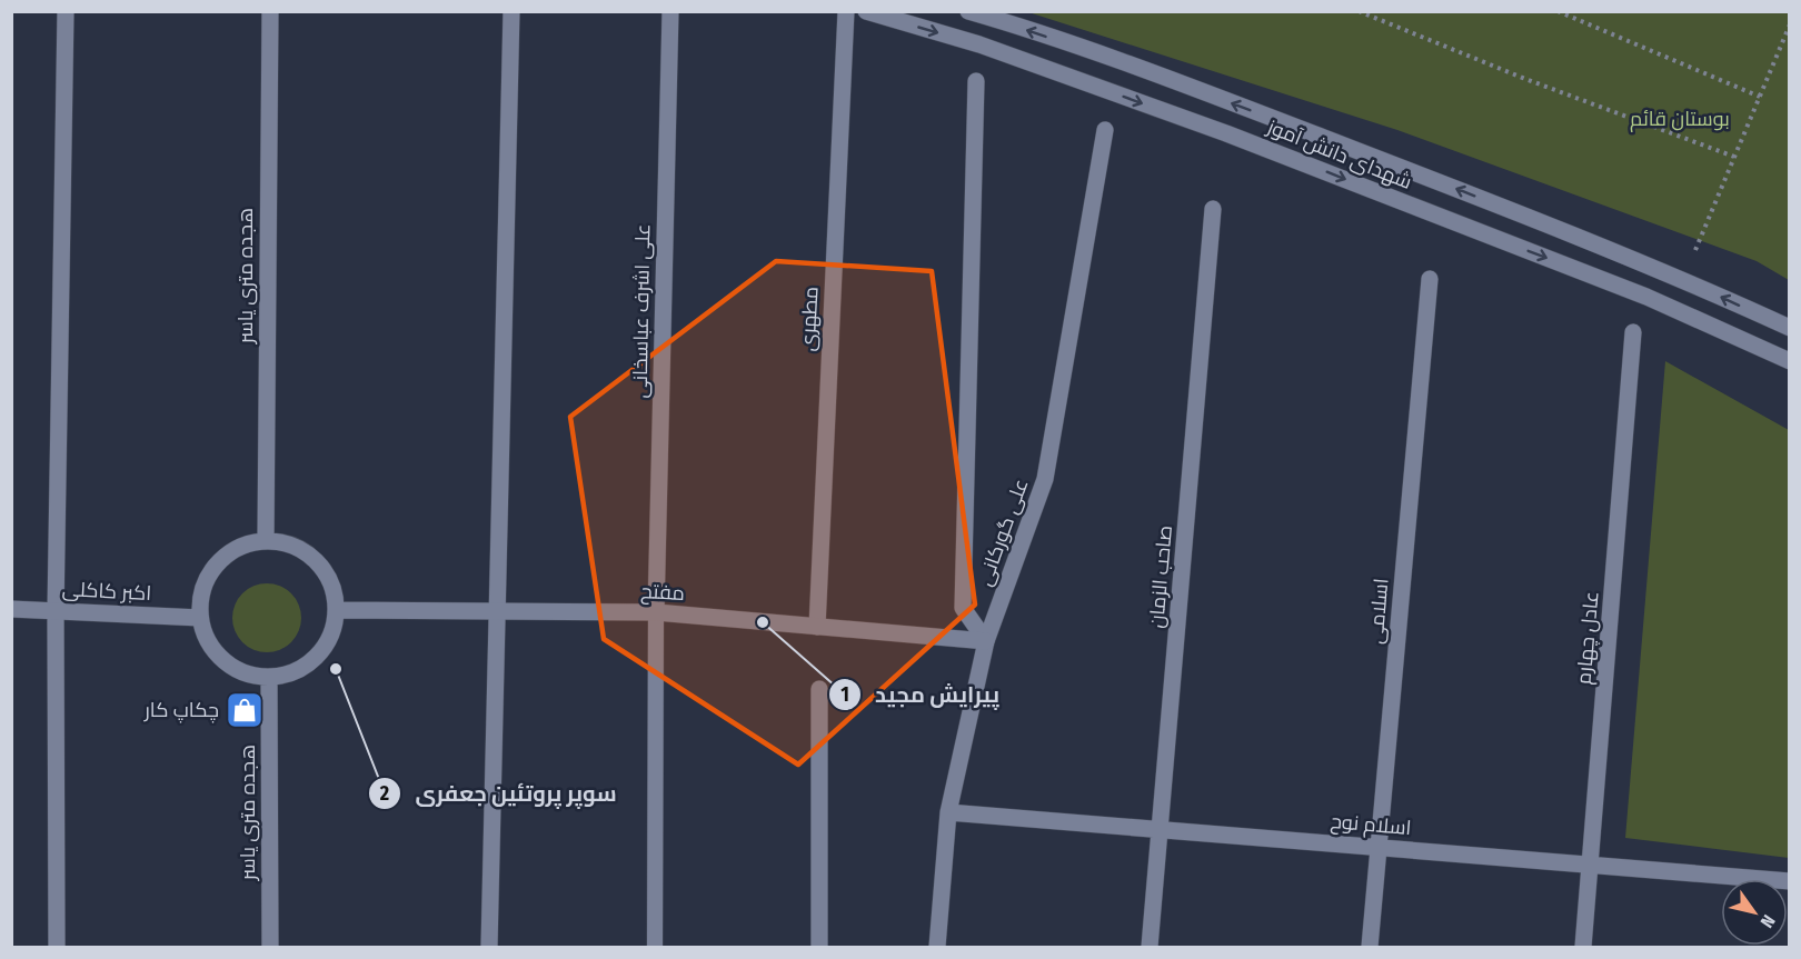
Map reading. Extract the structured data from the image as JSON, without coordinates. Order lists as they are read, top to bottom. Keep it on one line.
{"streets":{"street":["شهدای دانش آموز","هجده متری یاسر","علی اشرف عباسخانی","مطهری","علی گورکانی","صاحب الزمان","اکبر کاکلی","مفتح","اسلامی","عادل چهارم","اسلام نوح"]},"crossings":[["هجده متری یاسر","اکبر کاکلی"],["هجده متری یاسر","مفتح"],["علی اشرف عباسخانی","مفتح"],["مطهری","مفتح"],["علی گورکانی","مفتح"],["علی گورکانی","اسلام نوح"],["صاحب الزمان","اسلام نوح"],["اکبر کاکلی","مفتح"],["اسلامی","اسلام نوح"],["عادل چهارم","اسلام نوح"]],"parks":["بوستان قائم"],"places":{"other":["پیرایش مجید","سوپر پروتئین جعفری"],"shop":["چکاپ کار"]},"north":"bottom right"}
